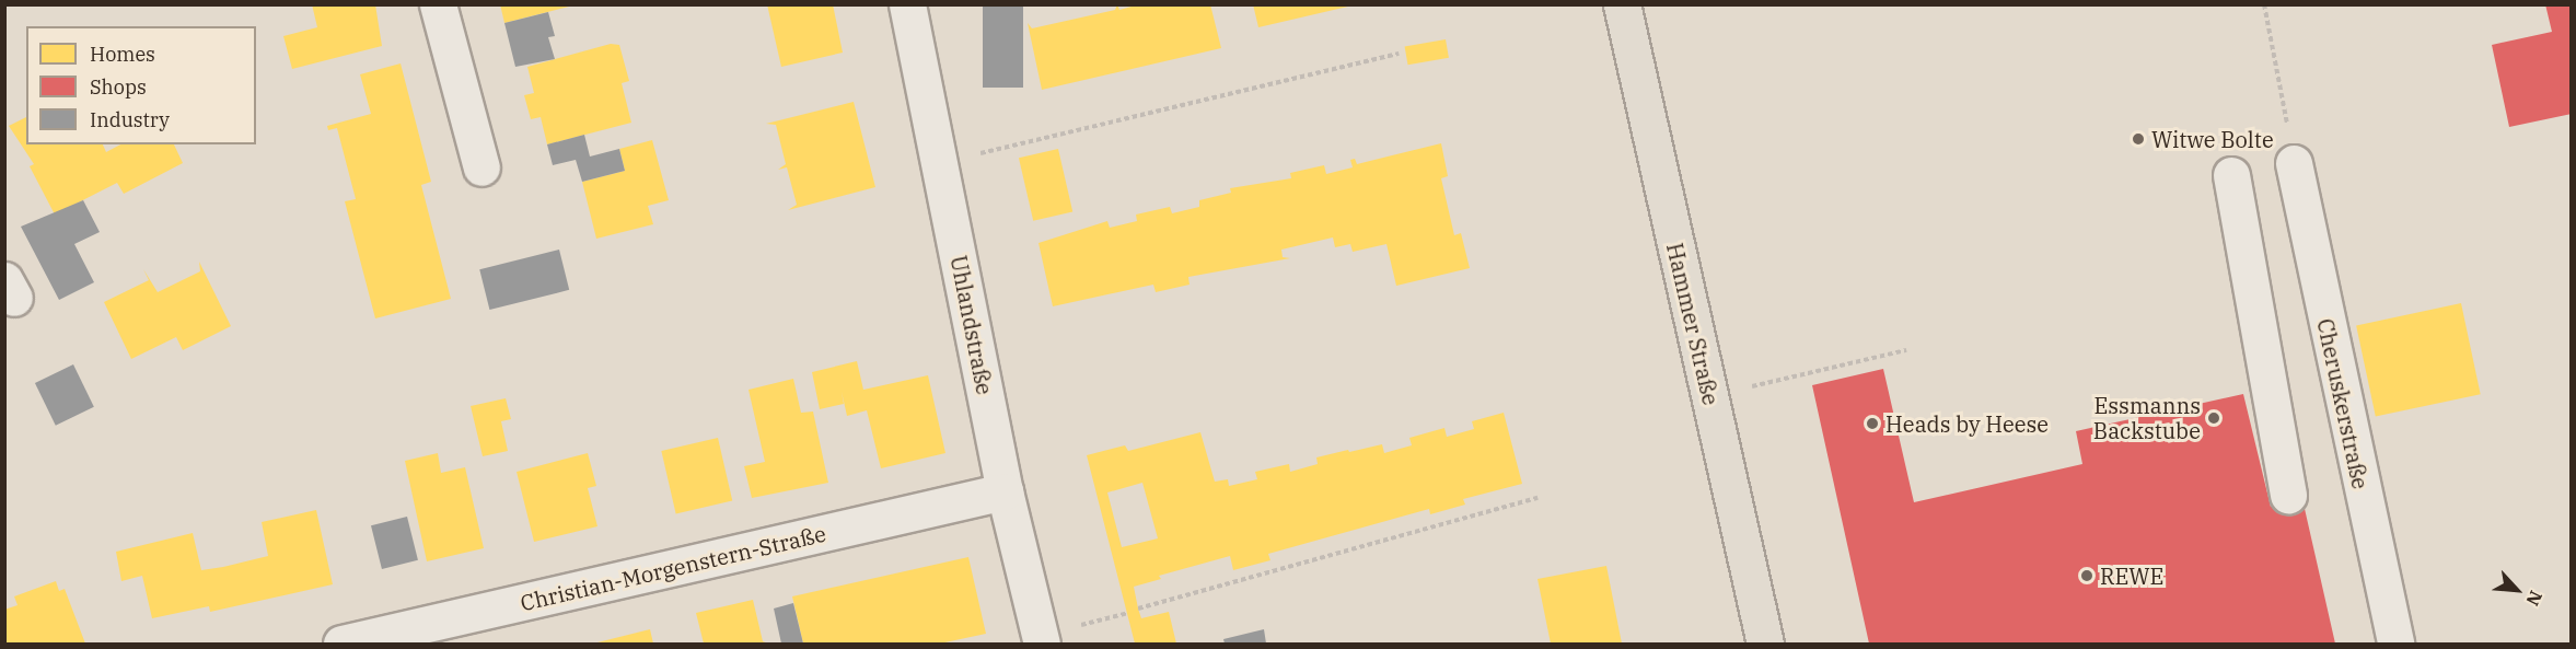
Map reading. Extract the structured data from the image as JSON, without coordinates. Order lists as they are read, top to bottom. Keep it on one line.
{"streets":{"main road":["Hammer Straße"],"street":["Uhlandstraße","Cheruskerstraße","Christian-Morgenstern-Straße"]},"crossings":[["Uhlandstraße","Christian-Morgenstern-Straße"]],"places":["Witwe Bolte","Essmanns Backstube","Heads by Heese","REWE"],"legend":["Homes","Shops","Industry"],"north":"bottom right"}
